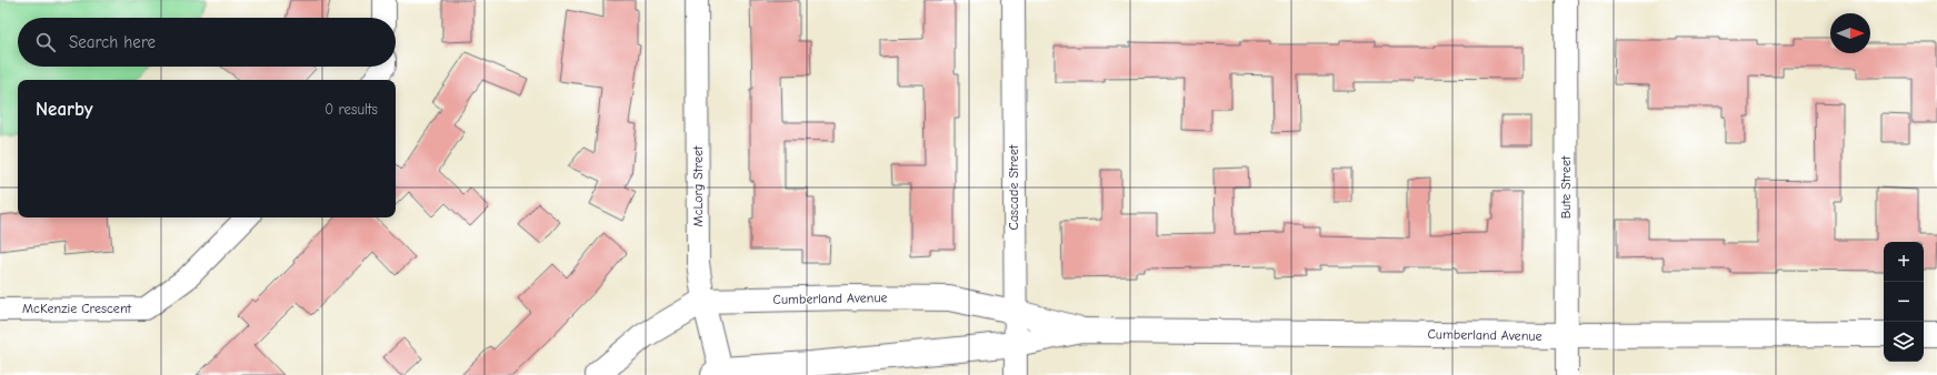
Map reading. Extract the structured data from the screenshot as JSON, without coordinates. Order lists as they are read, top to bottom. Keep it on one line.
{"streets":{"street":["McLorg Street","Cascade Street","Bute Street","Cumberland Avenue","McKenzie Crescent"]},"crossings":[["McLorg Street","Cumberland Avenue"],["Cascade Street","Cumberland Avenue"],["Bute Street","Cumberland Avenue"]],"north":"right","page":{"search":"Search here","heading":["Nearby","0 results"],"map_buttons":["+","−"]}}
